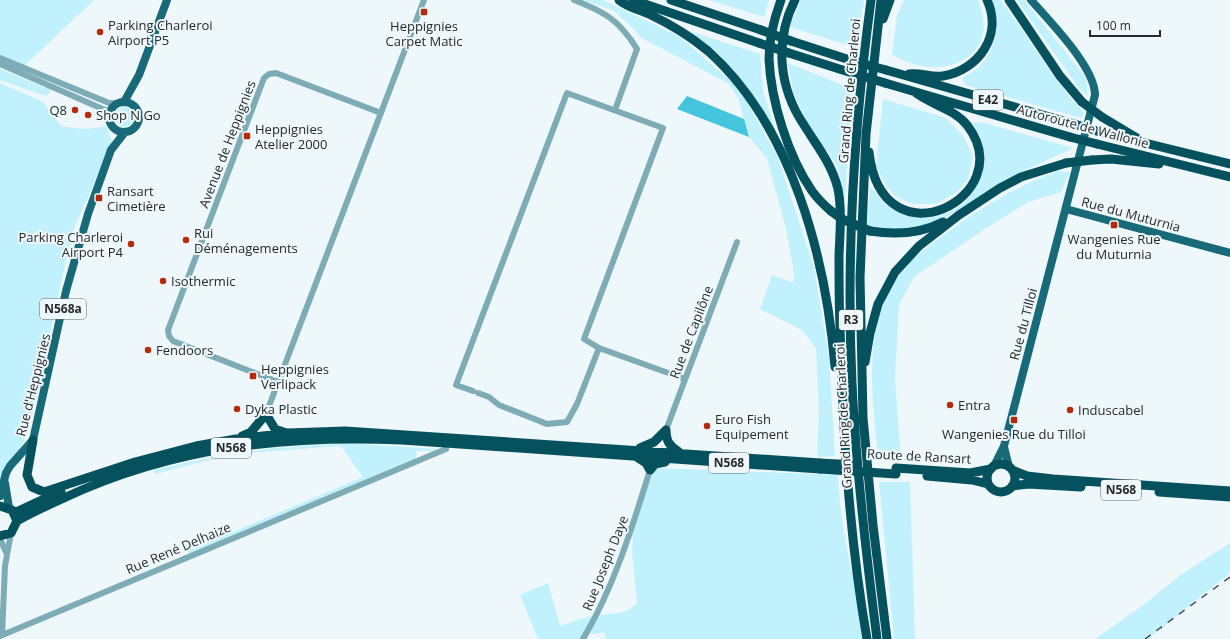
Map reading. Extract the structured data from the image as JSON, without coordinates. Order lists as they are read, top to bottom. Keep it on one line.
{"streets":{"highway":["Grand Ring de Charleroi","E42","Autoroute de Wallonie","R3","N568","Route de Ransart"],"main road":["Rue du Muturnia","N568a","Rue du Tilloi","Rue d'Heppignies"],"street":["Avenue de Heppignies","Rue de Capilône","Rue René Delhaize","Rue Joseph Daye"]},"crossings":[["Rue du Muturnia","Rue du Tilloi"],["N568a","Rue d'Heppignies"],["Rue du Tilloi","N568"],["Rue du Tilloi","Route de Ransart"],["N568","Route de Ransart"]],"places":{"transit":["Heppignies Carpet Matic","Heppignies Atelier 2000","Ransart Cimetière","Wangenies Rue du Muturnia","Heppignies Verlipack","Wangenies Rue du Tilloi"],"other":["Parking Charleroi Airport P5","Q8","Shop N Go","Rui Déménagements","Parking Charleroi Airport P4","Isothermic","Fendoors","Entra","Dyka Plastic","Induscabel","Euro Fish Equipement"]},"scale_bar":"100 m"}
